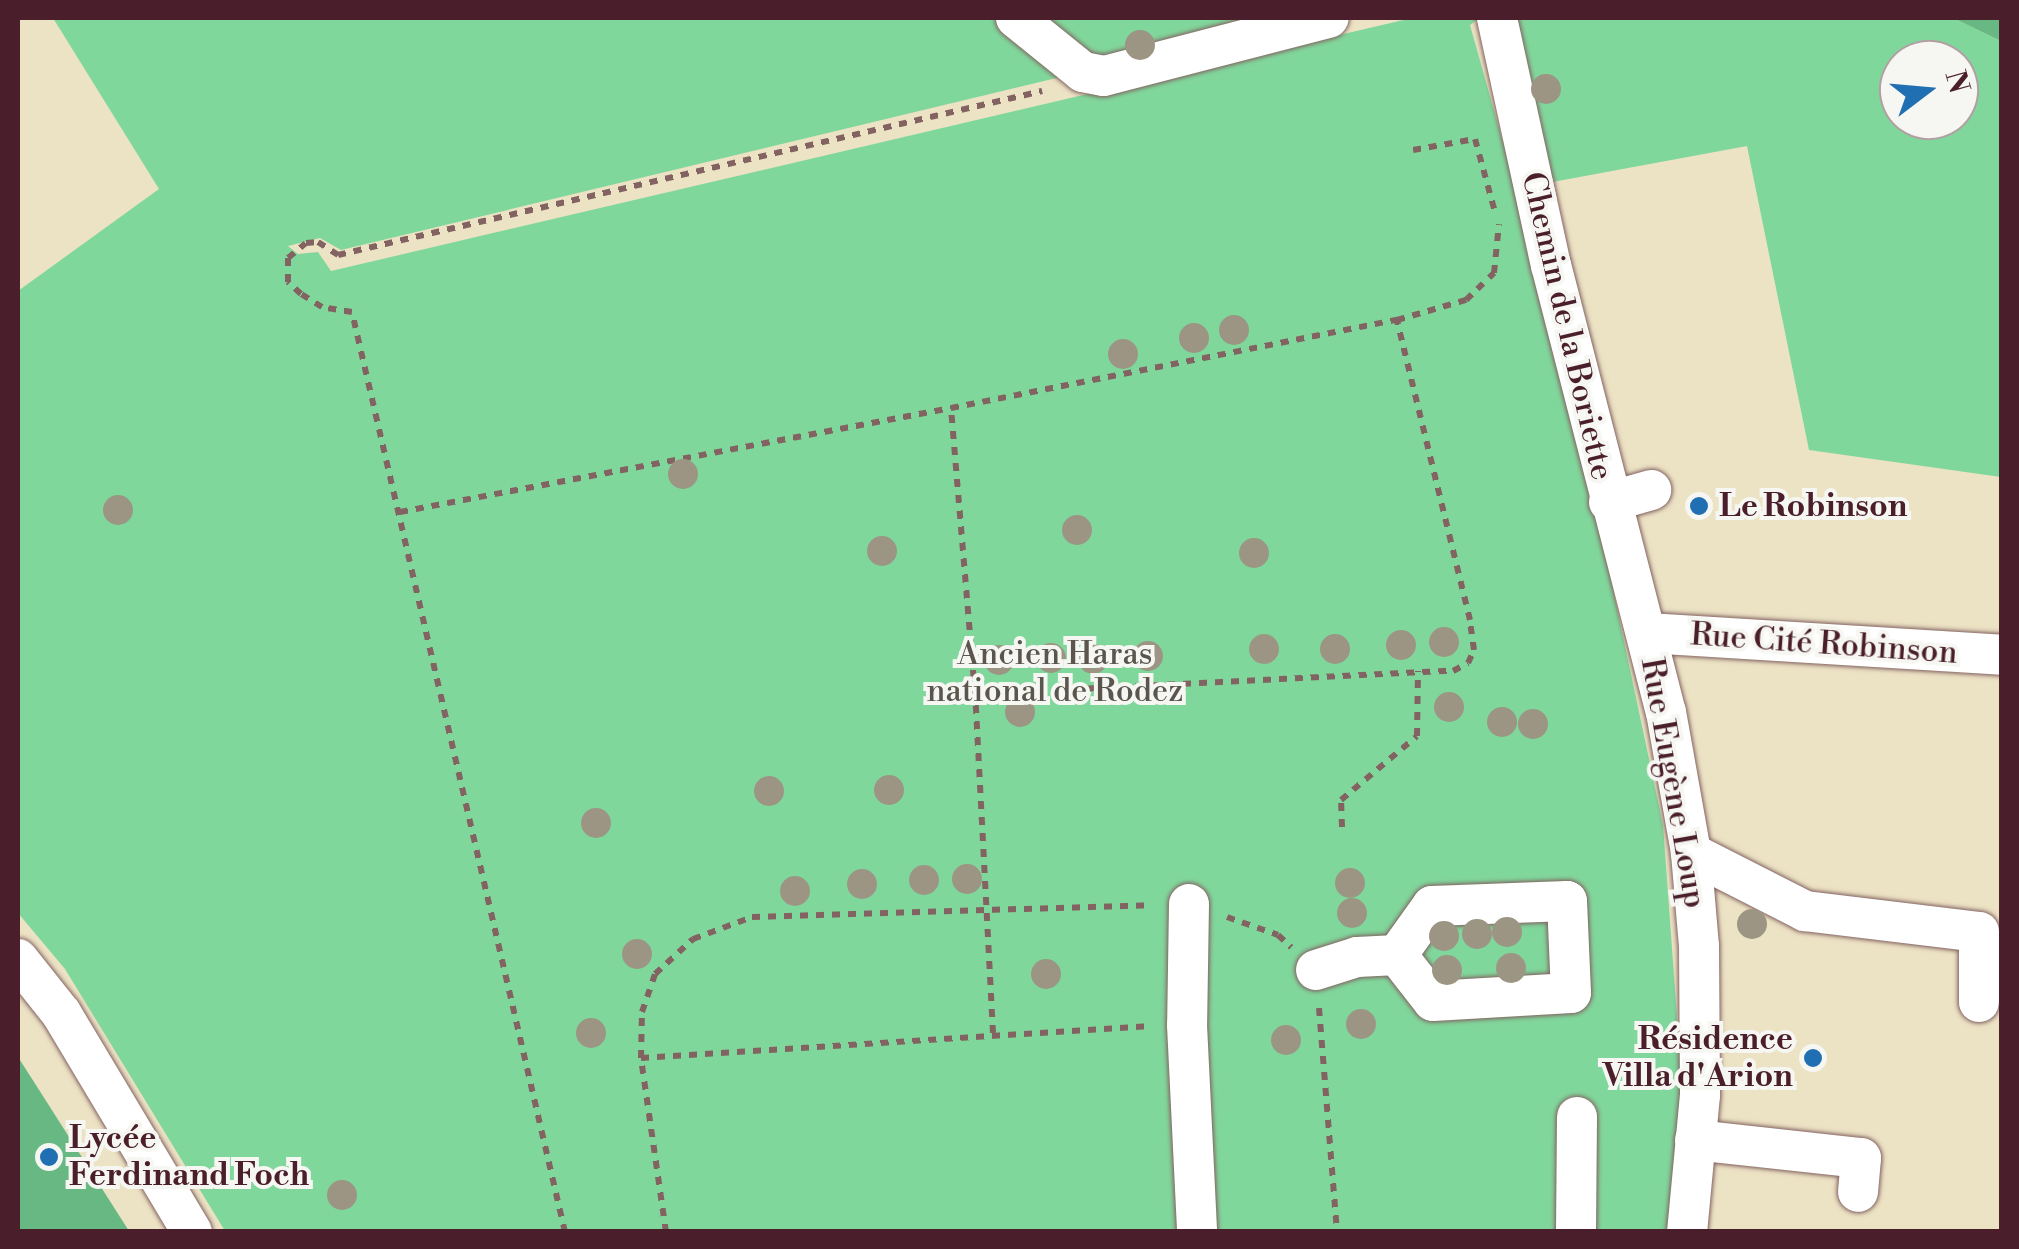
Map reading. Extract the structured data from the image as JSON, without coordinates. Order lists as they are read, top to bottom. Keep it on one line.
{"streets":{"street":["Chemin de la Boriette","Rue Cité Robinson","Rue Eugène Loup"]},"crossings":[["Chemin de la Boriette","Rue Cité Robinson"],["Chemin de la Boriette","Rue Eugène Loup"],["Rue Cité Robinson","Rue Eugène Loup"]],"parks":["Ancien Haras national de Rodez"],"places":["Le Robinson","Résidence Villa d'Arion","Lycée Ferdinand Foch"],"north":"right"}
